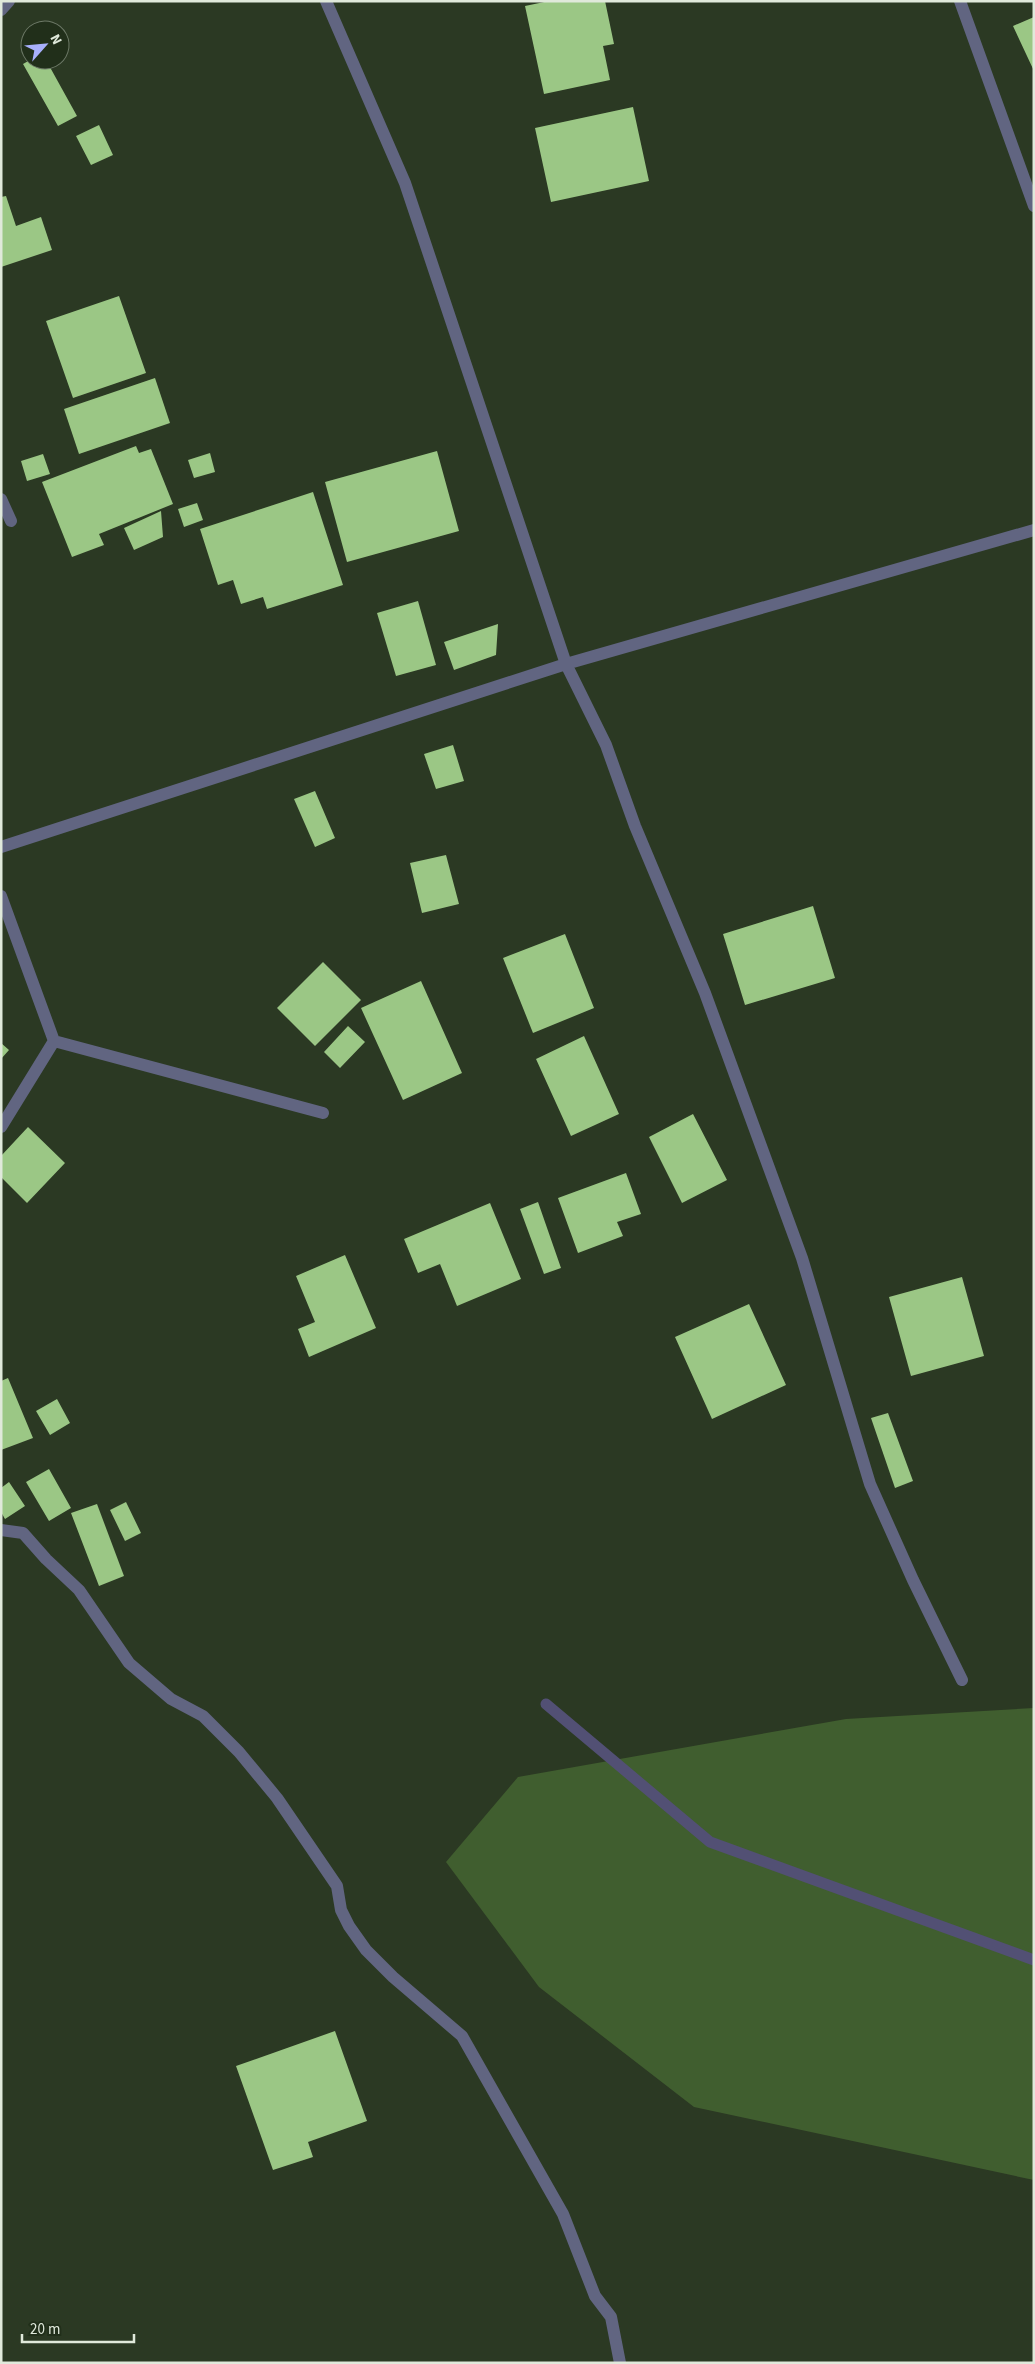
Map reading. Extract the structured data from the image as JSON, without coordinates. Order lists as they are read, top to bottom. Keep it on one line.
{"scale_bar":"20 m","north":"top right"}
